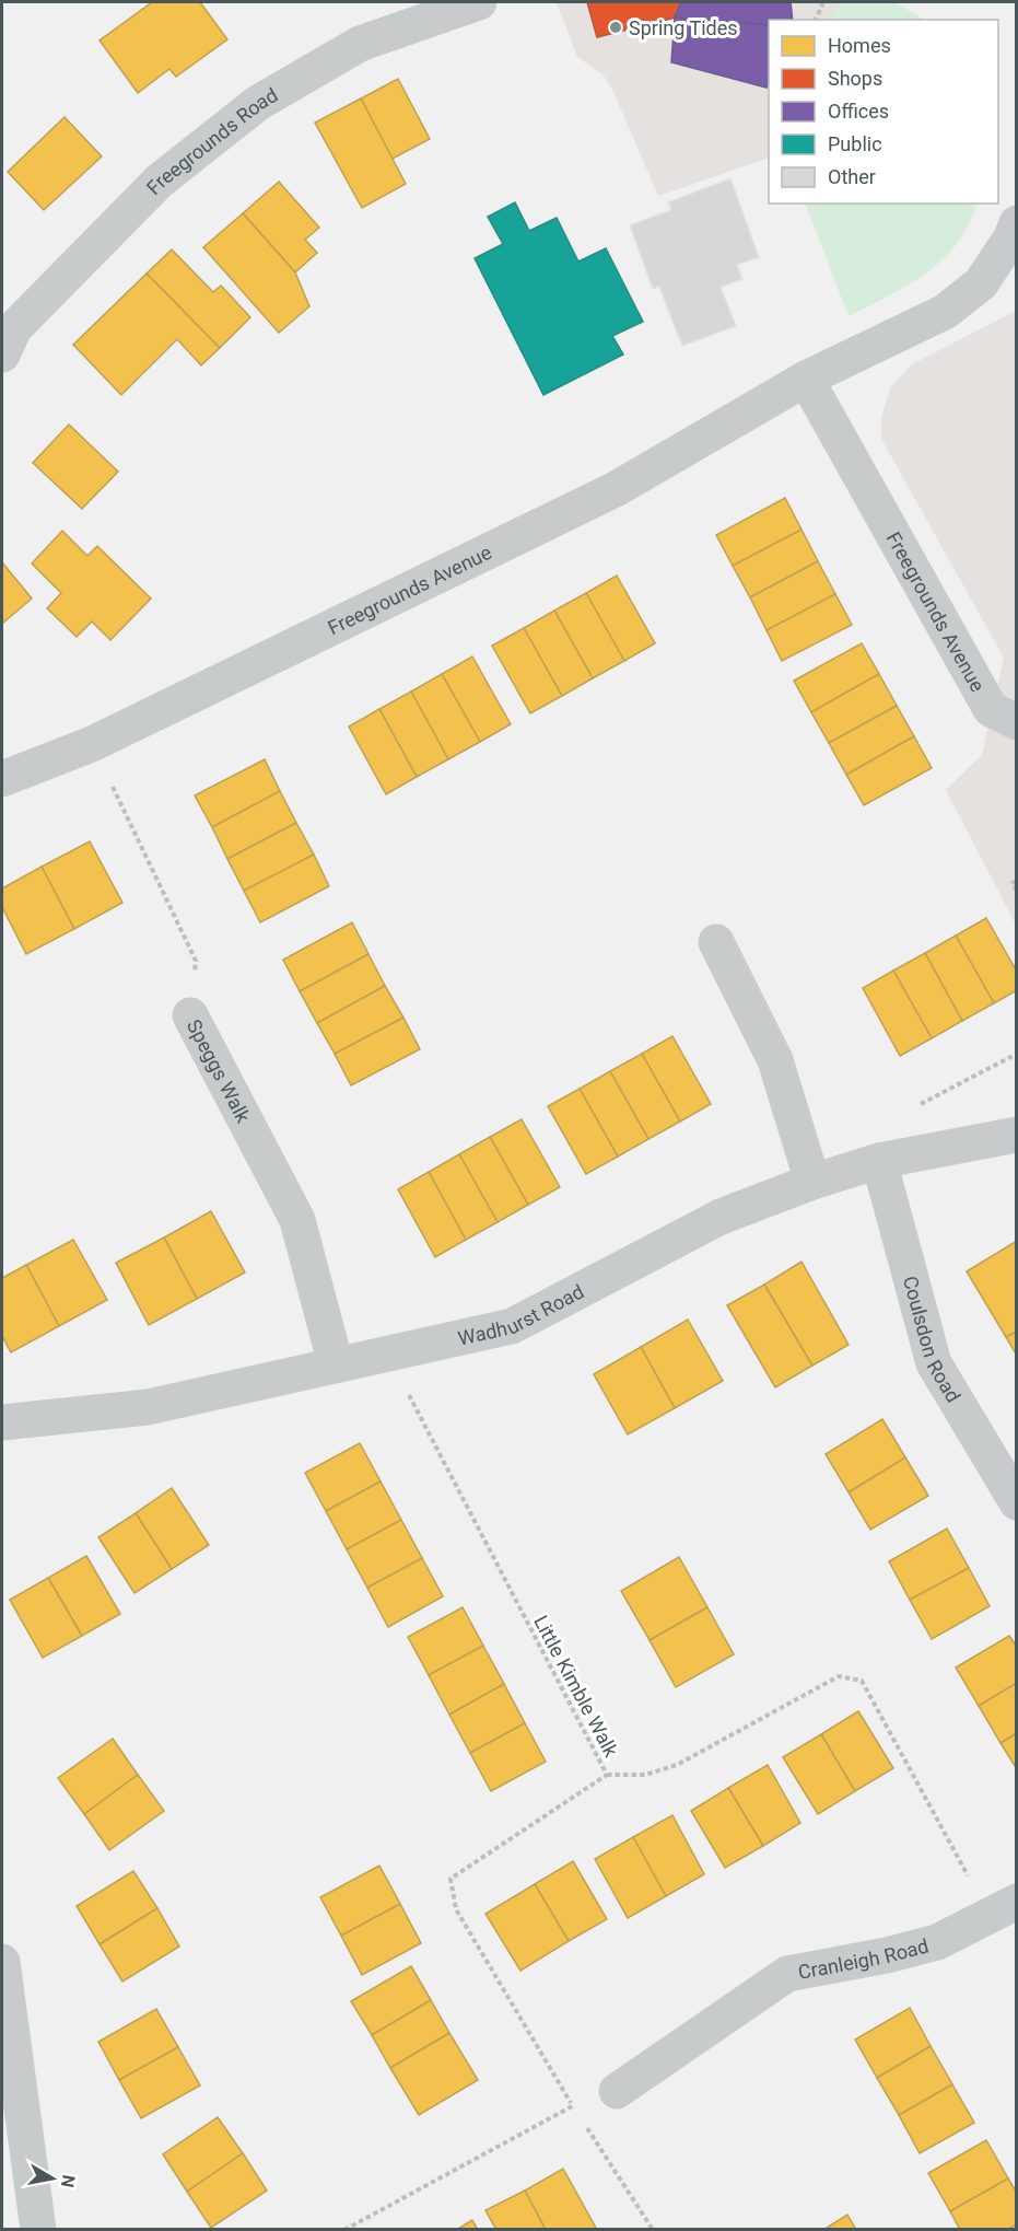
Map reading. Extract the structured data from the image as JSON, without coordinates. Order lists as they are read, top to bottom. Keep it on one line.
{"streets":{"street":["Freegrounds Road","Freegrounds Avenue","Speggs Walk","Wadhurst Road","Coulsdon Road","Cranleigh Road"],"path":["Little Kimble Walk"]},"crossings":[["Freegrounds Avenue","Speggs Walk"],["Speggs Walk","Wadhurst Road"],["Wadhurst Road","Coulsdon Road"],["Wadhurst Road","Little Kimble Walk"]],"places":["Spring Tides"],"legend":["Homes","Shops","Offices","Public","Other"],"north":"right"}
